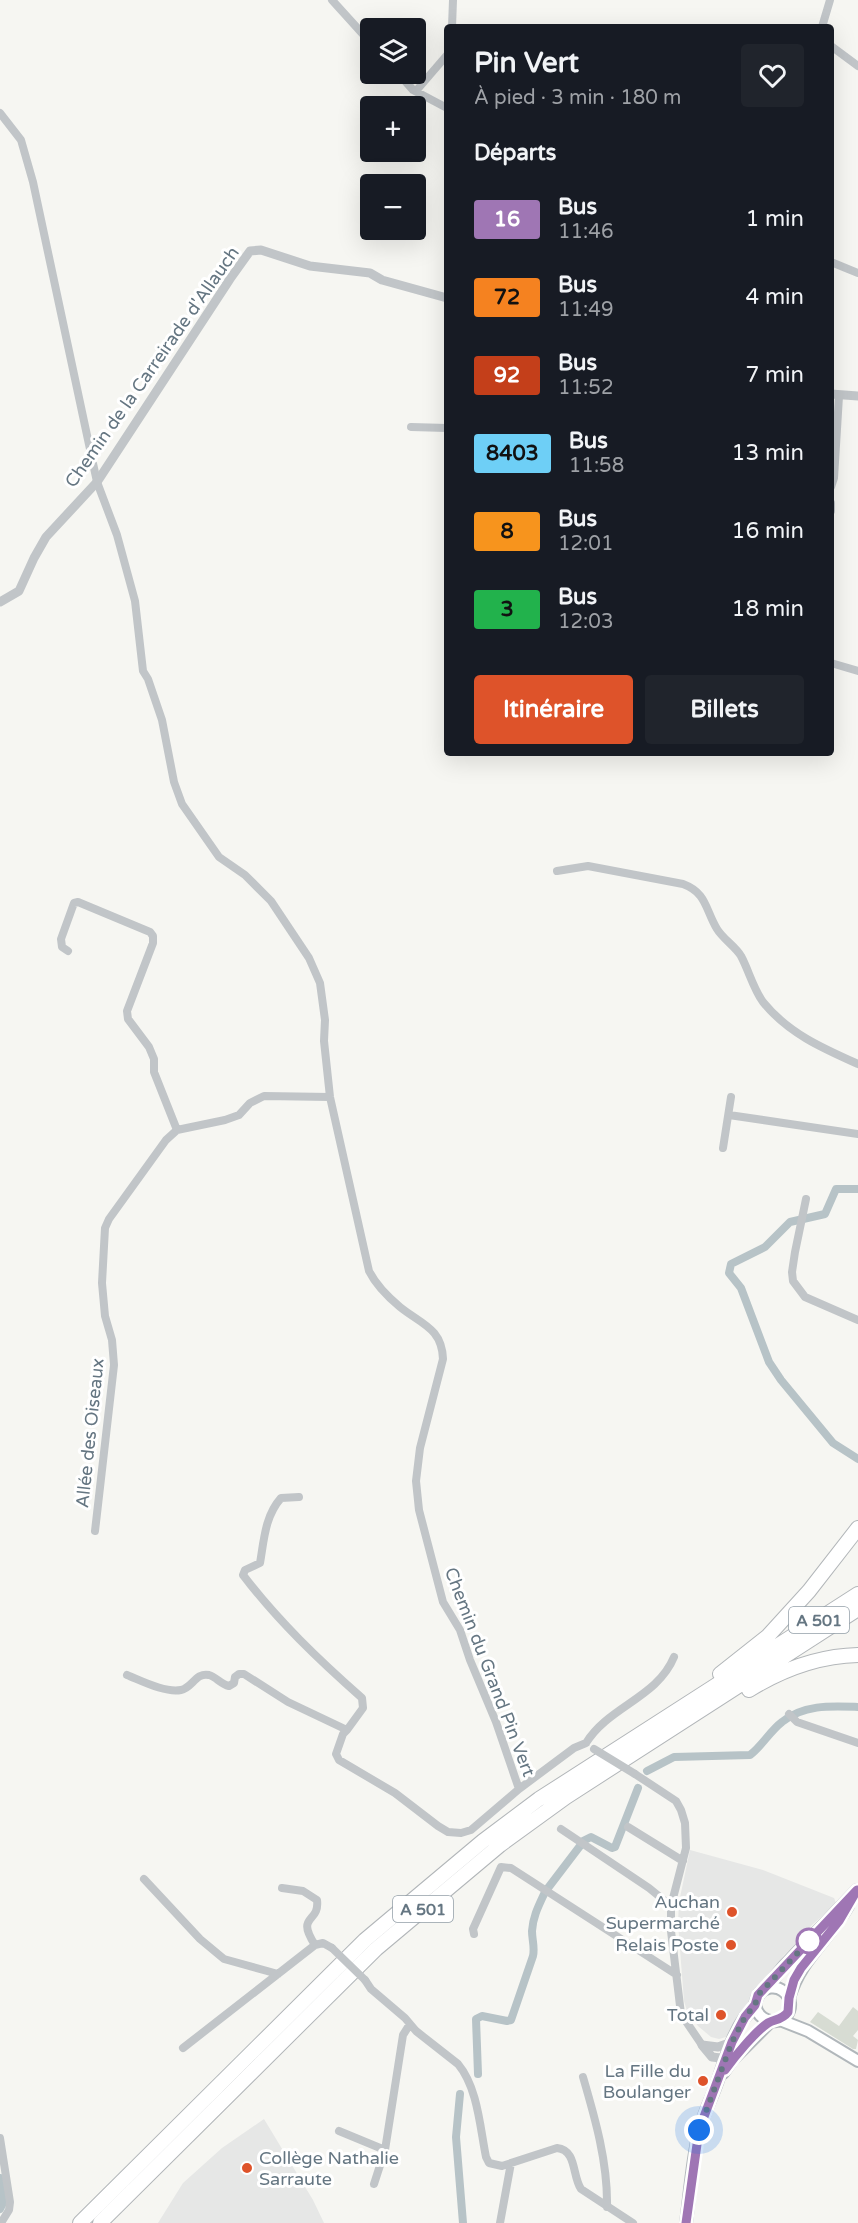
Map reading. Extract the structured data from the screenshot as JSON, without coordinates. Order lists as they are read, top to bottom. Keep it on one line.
{"streets":{"highway":["A 501"],"street":["Chemin de la Carreirade d'Allauch","Allée des Oiseaux","Chemin du Grand Pin Vert"]},"crossings":[["Chemin de la Carreirade d'Allauch","Chemin du Grand Pin Vert"]],"places":["Auchan Supermarché","Relais Poste","Total","La Fille du Boulanger","Collège Nathalie Sarraute"],"lines":["bus line 16"],"page":{"map_buttons":["+","−"],"heading":[["Pin Vert","À pied · 3 min · 180 m"],"Départs"],"list":[{"mark":"16","name":"Bus","note":"11:46","value":"1 min"},{"mark":"72","name":"Bus","note":"11:49","value":"4 min"},{"mark":"92","name":"Bus","note":"11:52","value":"7 min"},{"mark":"8403","name":"Bus","note":"11:58","value":"13 min"},{"mark":"8","name":"Bus","note":"12:01","value":"16 min"},{"mark":"3","name":"Bus","note":"12:03","value":"18 min"}],"buttons":["Itinéraire","Billets"]}}
